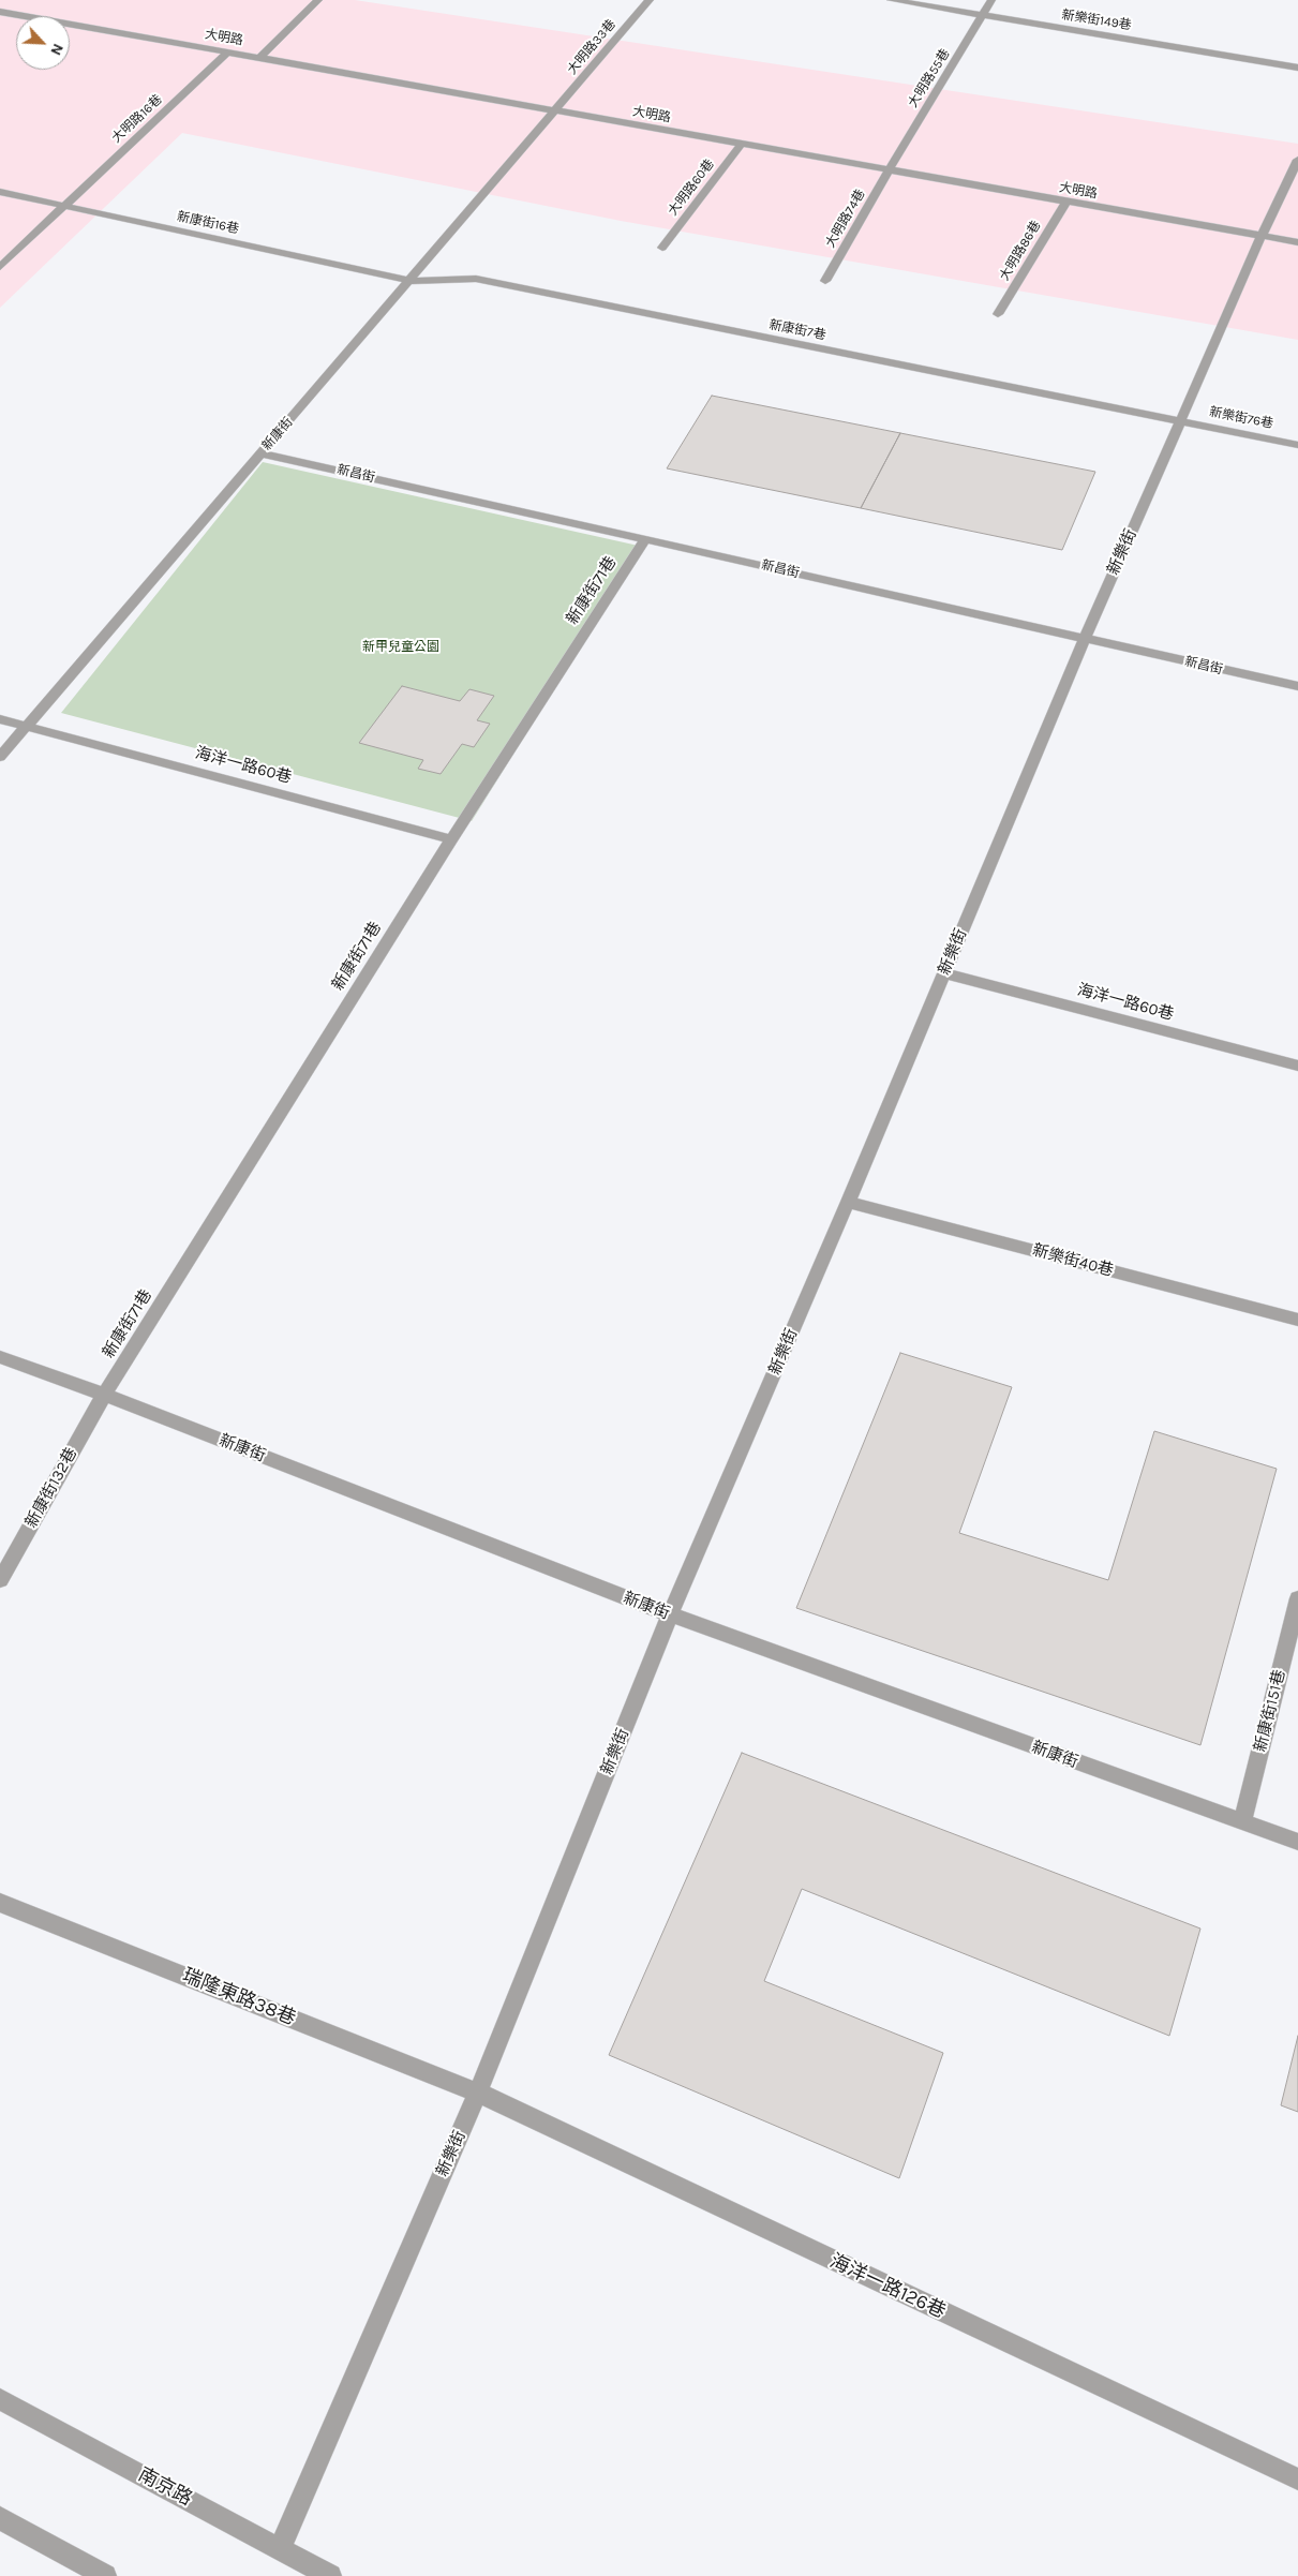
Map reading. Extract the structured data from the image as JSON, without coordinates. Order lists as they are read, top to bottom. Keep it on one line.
{"streets":{"street":["新樂街149巷","大明路","大明路33巷","大明路55巷","大明路16巷","大明路60巷","大明路74巷","新康街16巷","大明路86巷","新康街7巷","新樂街76巷","新康街","新昌街","新樂街","新康街71巷","海洋一路60巷","新樂街40巷","新康街132巷","新康街151巷","瑞隆東路38巷","海洋一路126巷","南京路"]},"crossings":[["新樂街149巷","大明路55巷"],["大明路","大明路33巷"],["大明路","大明路55巷"],["大明路","大明路16巷"],["大明路","大明路60巷"],["大明路","大明路74巷"],["大明路","大明路86巷"],["大明路","新康街"],["大明路","新樂街"],["大明路33巷","新康街"],["大明路55巷","大明路74巷"],["大明路16巷","新康街16巷"],["新康街16巷","新康街7巷"],["新康街16巷","新康街"],["新康街7巷","新樂街76巷"],["新康街7巷","新康街"],["新康街7巷","新樂街"],["新樂街76巷","新樂街"],["新康街","新昌街"],["新康街","新樂街"],["新康街","新康街71巷"],["新康街","海洋一路60巷"],["新康街","新康街132巷"],["新康街","新康街151巷"],["新昌街","新樂街"],["新昌街","新康街71巷"],["新樂街","海洋一路60巷"],["新樂街","新樂街40巷"],["新樂街","瑞隆東路38巷"],["新樂街","海洋一路126巷"],["新樂街","南京路"],["新康街71巷","海洋一路60巷"],["新康街71巷","新康街132巷"],["瑞隆東路38巷","海洋一路126巷"]],"parks":["新甲兒童公園"],"north":"bottom right"}
